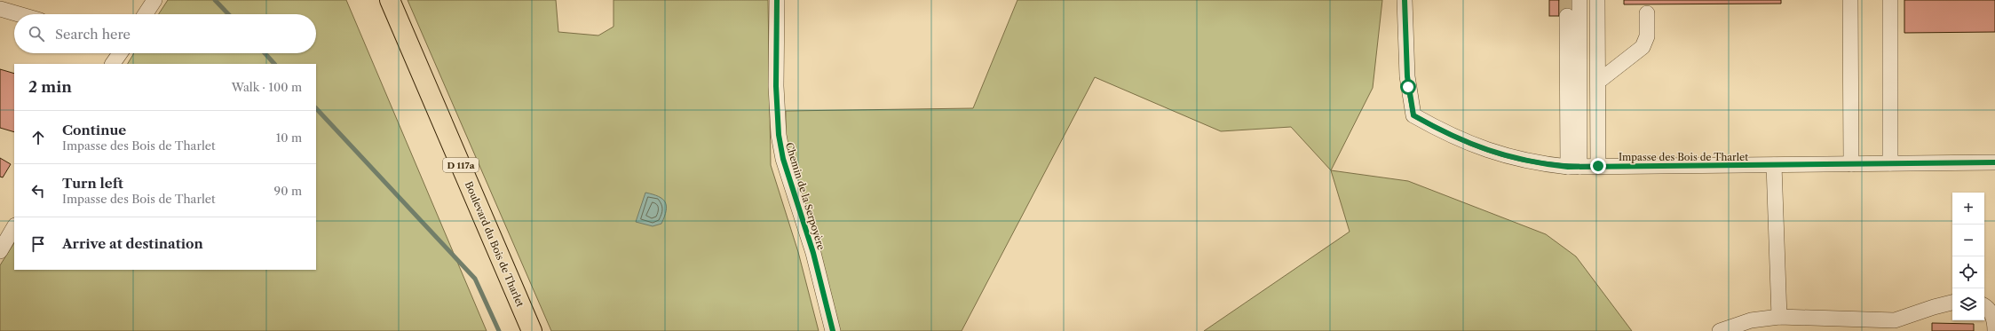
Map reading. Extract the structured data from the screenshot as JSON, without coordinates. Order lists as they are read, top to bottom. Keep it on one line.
{"streets":{"main road":["D 117a","Boulevard du Bois de Tharlet"],"street":["Impasse des Bois de Tharlet","Chemin de la Serpoyère"]},"page":{"search":"Search here","heading":["2 min","Walk · 100 m"],"list":[["Continue","Impasse des Bois de Tharlet","10 m"],["Turn left","Impasse des Bois de Tharlet","90 m"],"Arrive at destination"],"map_buttons":["+","−"]}}
